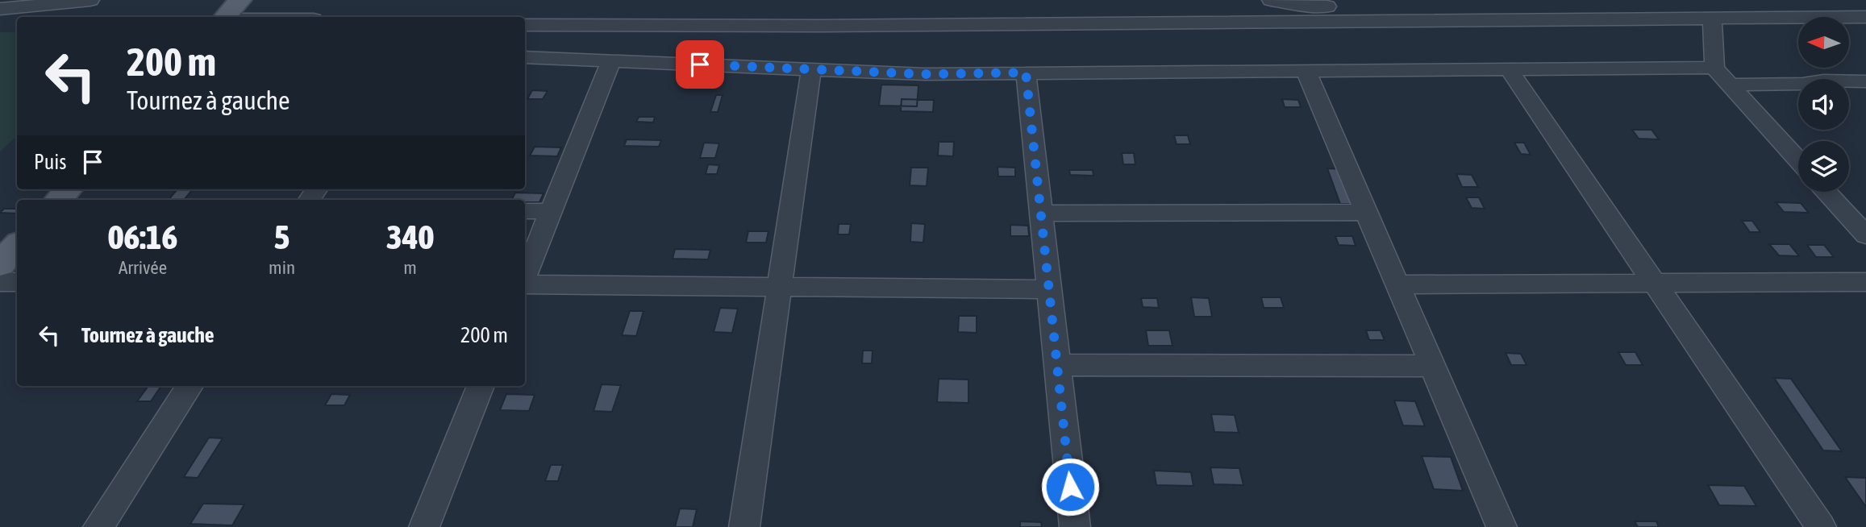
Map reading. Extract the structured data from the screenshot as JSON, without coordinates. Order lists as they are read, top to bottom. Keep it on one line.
{"north":"left","page":{"turn":["200 m","Tournez à gauche"],"then":"Puis","eta":["06:16","Arrivée","5","min","340","m"],"list":[{"name":"Tournez à gauche","value":"200 m"}]}}
